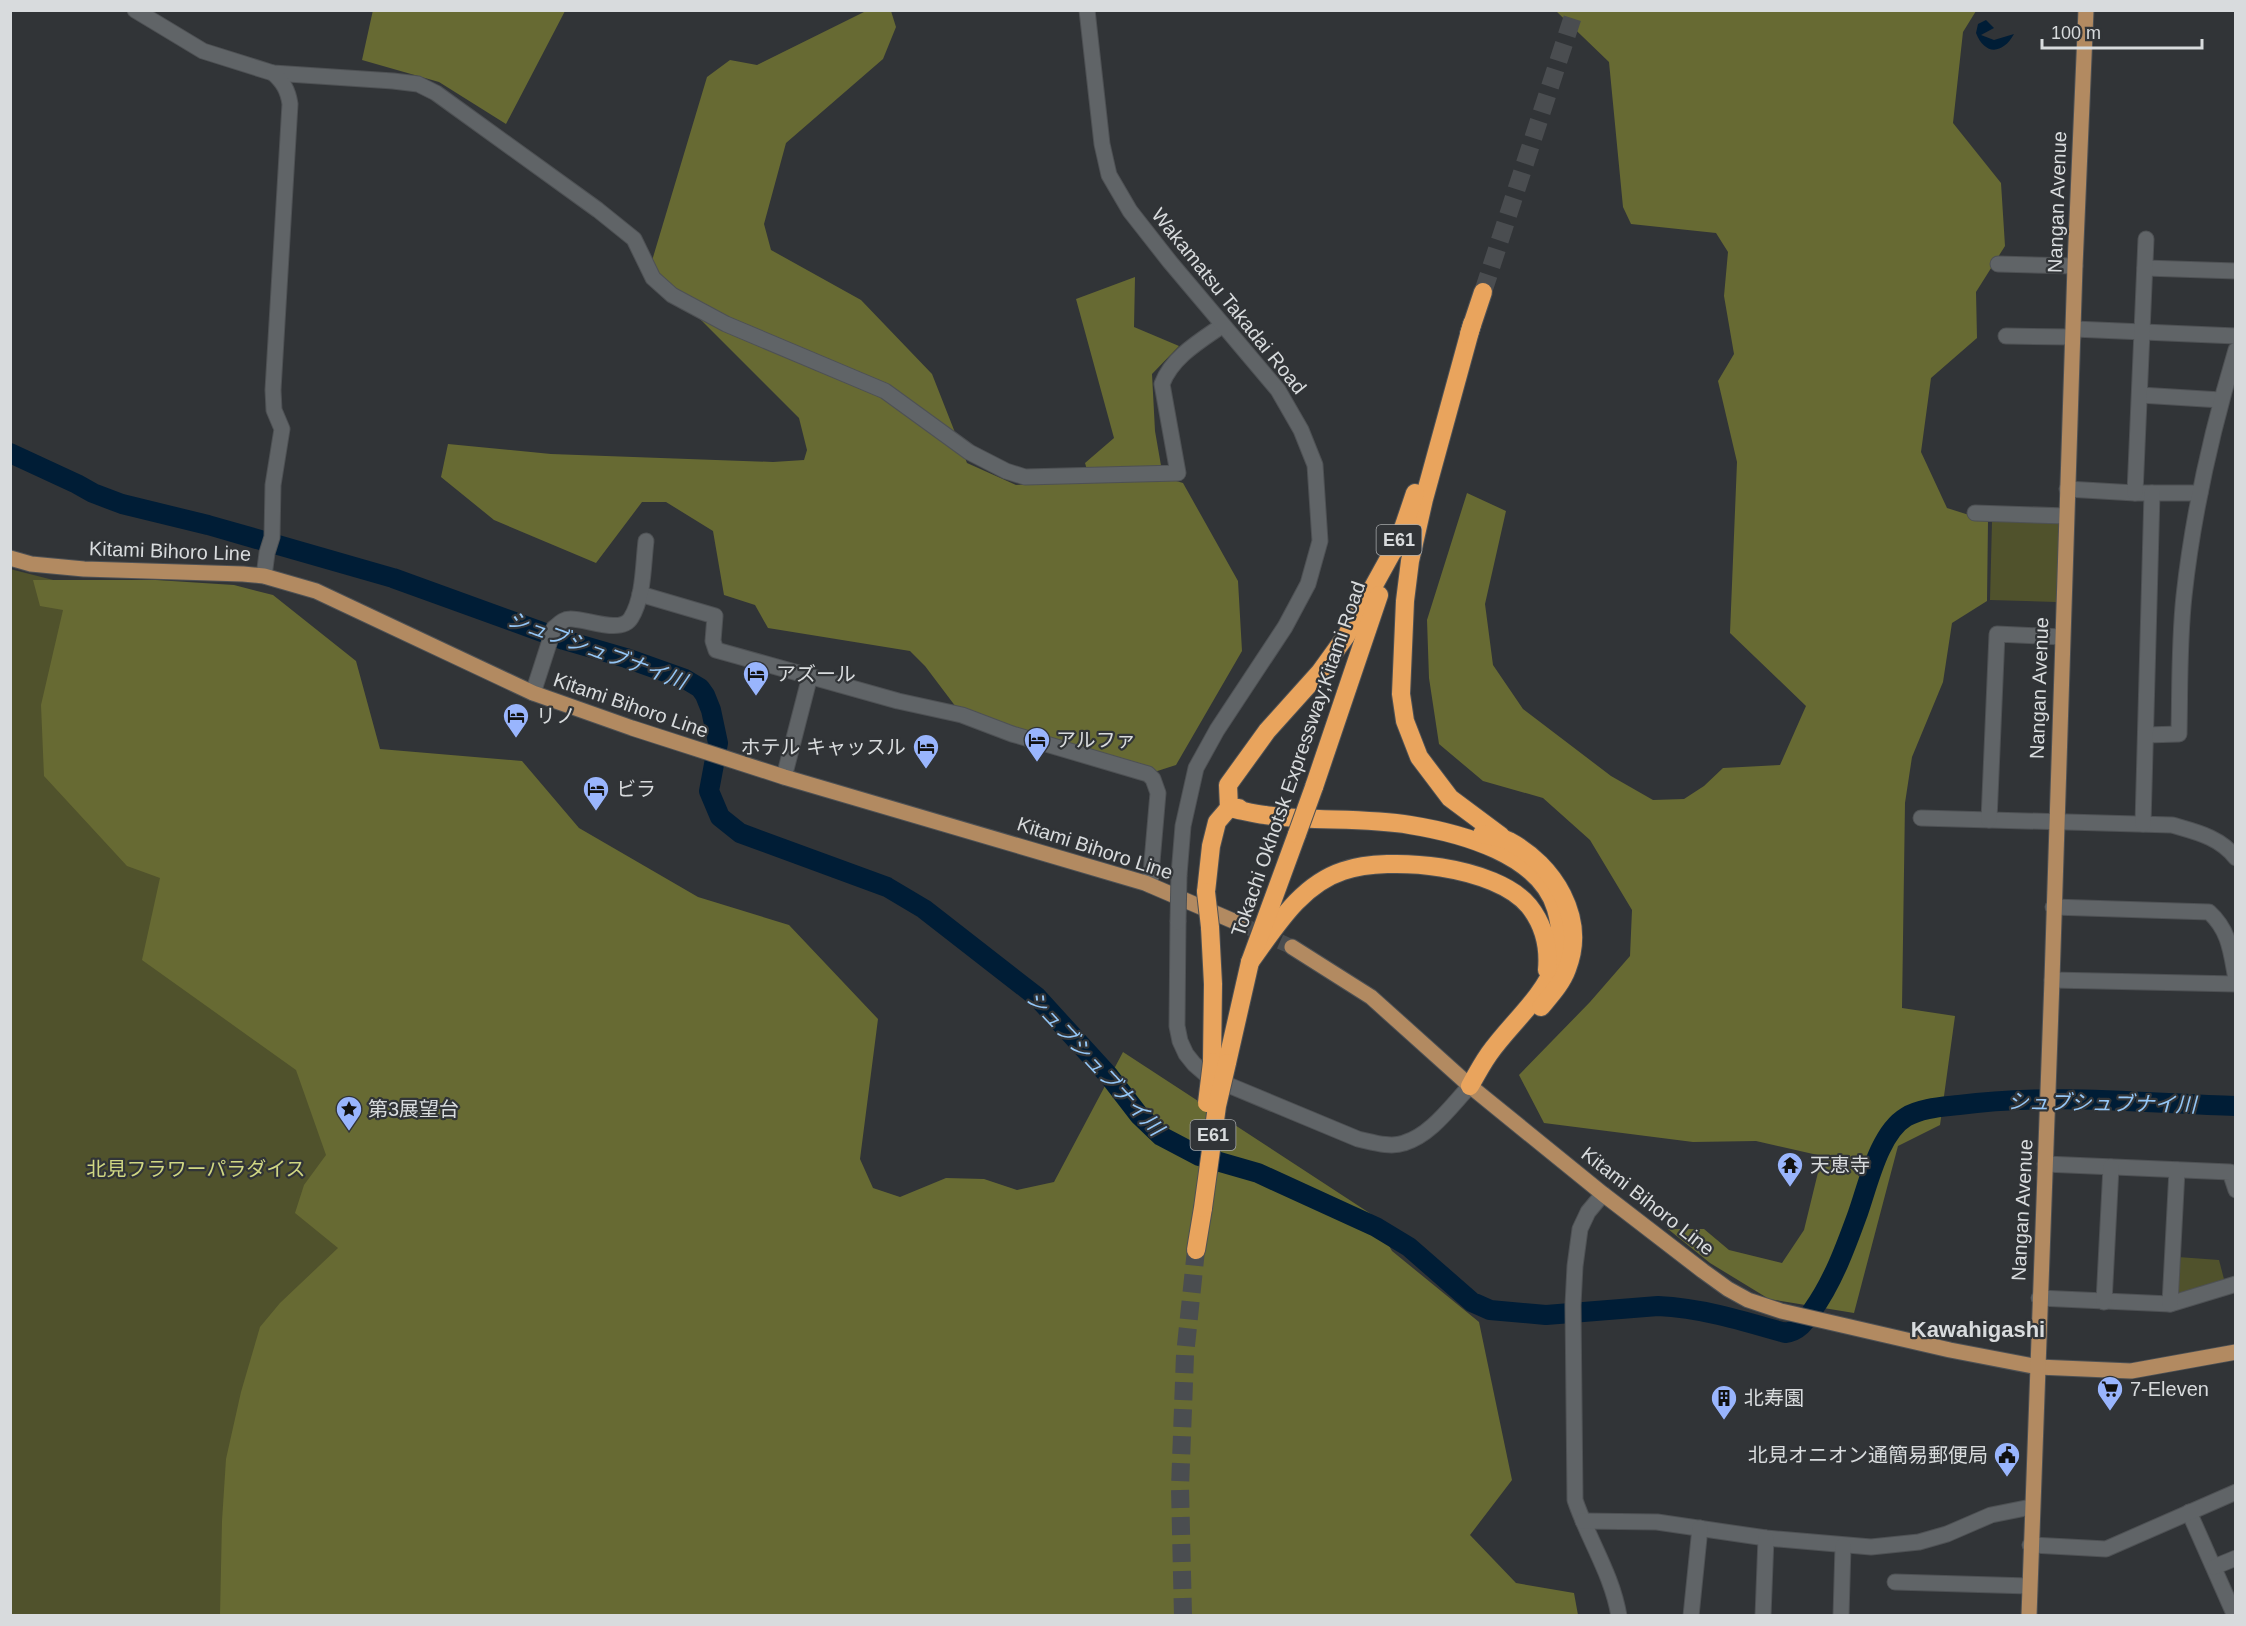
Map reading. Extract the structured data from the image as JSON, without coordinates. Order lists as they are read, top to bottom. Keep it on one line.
{"streets":{"highway":["E61","Tokachi Okhotsk Expressway;Kitami Road"],"main road":["Nangan Avenue","Kitami Bihoro Line"],"street":["Wakamatsu Takadai Road"]},"crossings":[["Nangan Avenue","Kitami Bihoro Line"],["Wakamatsu Takadai Road","Kitami Bihoro Line"]],"districts":["Kawahigashi"],"water":["シュブシュブナイ川"],"parks":["北見フラワーパラダイス"],"places":{"hotel":["アズール","リノ","アルファ","ホテル キャッスル","ビラ"],"place":["第3展望台"],"temple":["天恵寺"],"supermarket":["7-Eleven"],"building":["北寿園"],"public building":["北見オニオン通簡易郵便局"]},"scale_bar":"100 m"}
